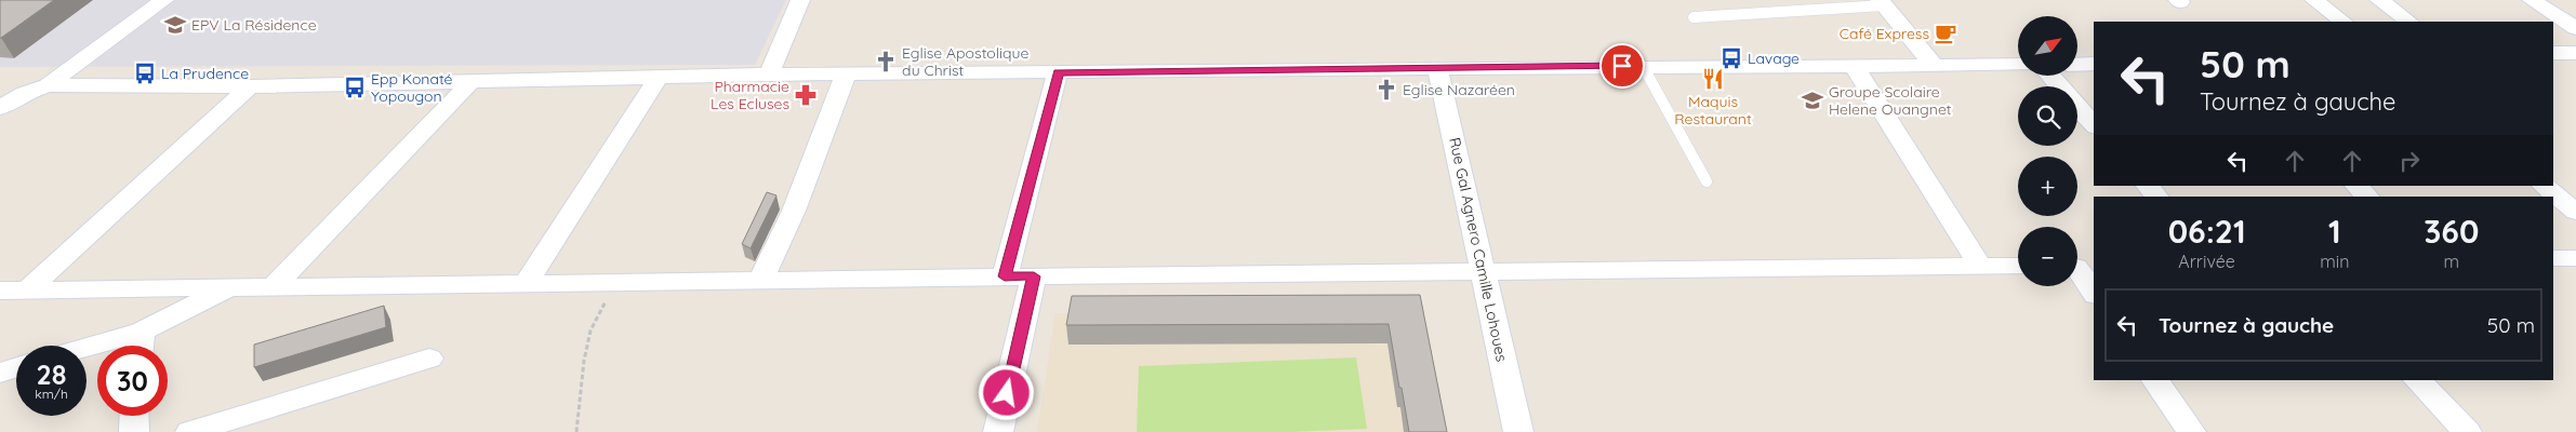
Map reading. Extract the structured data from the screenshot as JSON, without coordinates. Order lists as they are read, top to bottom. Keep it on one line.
{"streets":{"street":["Rue Gal Agnero Camille Lohoues"]},"places":{"school or university":["EPV La Résidence","Groupe Scolaire Helene Ouangnet"],"cafe":["Café Express"],"bus stop":["Lavage","La Prudence","Epp Konaté Yopougon"],"church":["Eglise Apostolique du Christ","Eglise Nazaréen"],"restaurant":["Maquis Restaurant"],"pharmacy":["Pharmacie Les Ecluses"]},"north":"top right","page":{"map_buttons":["+","−"],"turn":["50 m","Tournez à gauche"],"eta":["06:21","Arrivée","1","min","360","m"],"list":[{"name":"Tournez à gauche","value":"50 m"}],"speed":"28 km/h","limit":"30"}}
